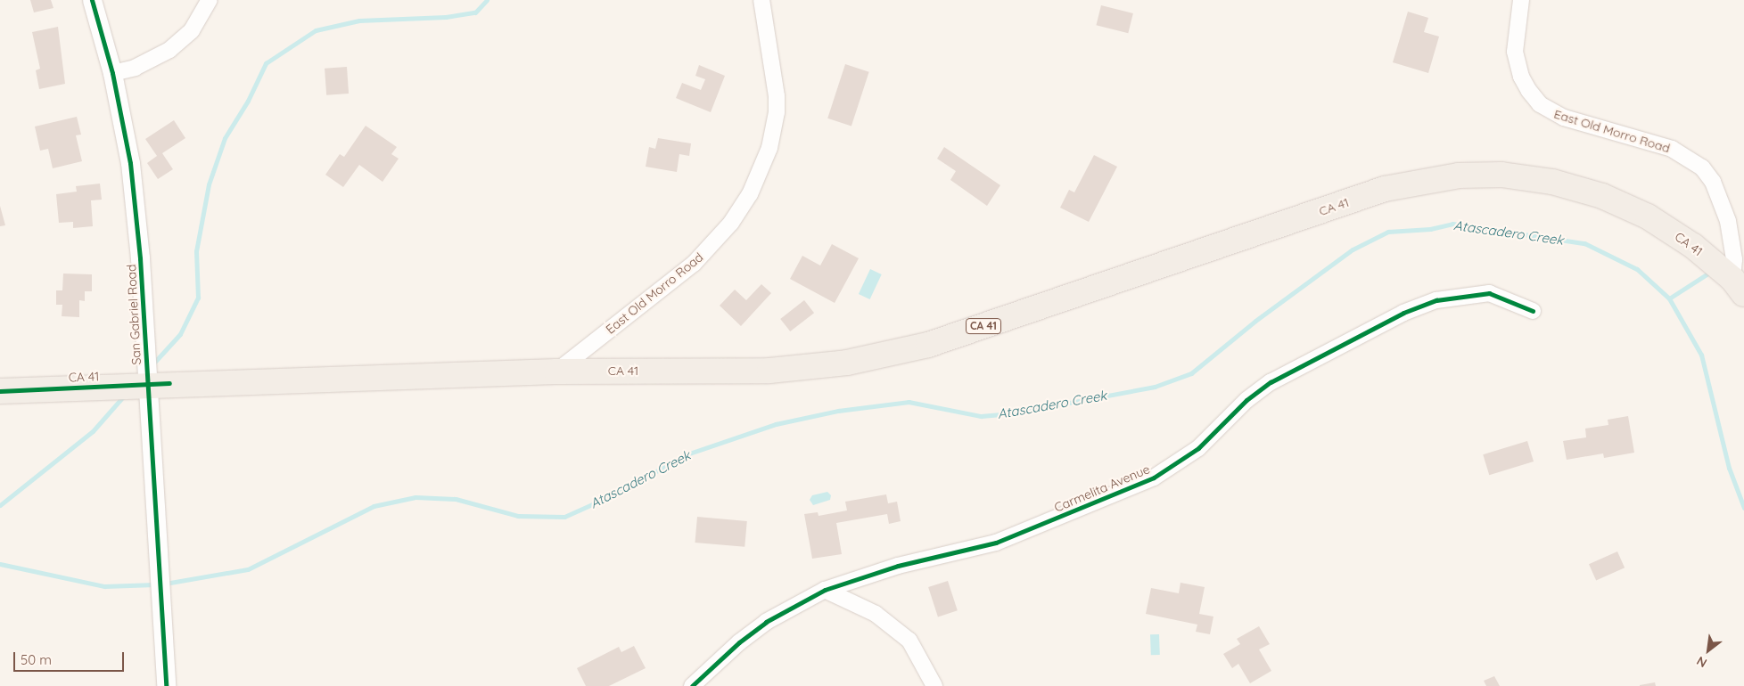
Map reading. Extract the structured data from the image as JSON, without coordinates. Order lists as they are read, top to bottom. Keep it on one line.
{"streets":{"main road":["CA 41"],"street":["East Old Morro Road","San Gabriel Road","Carmelita Avenue"]},"crossings":[["East Old Morro Road","CA 41"],["CA 41","San Gabriel Road"]],"water":["Atascadero Creek"],"scale_bar":"50 m","north":"bottom left"}
